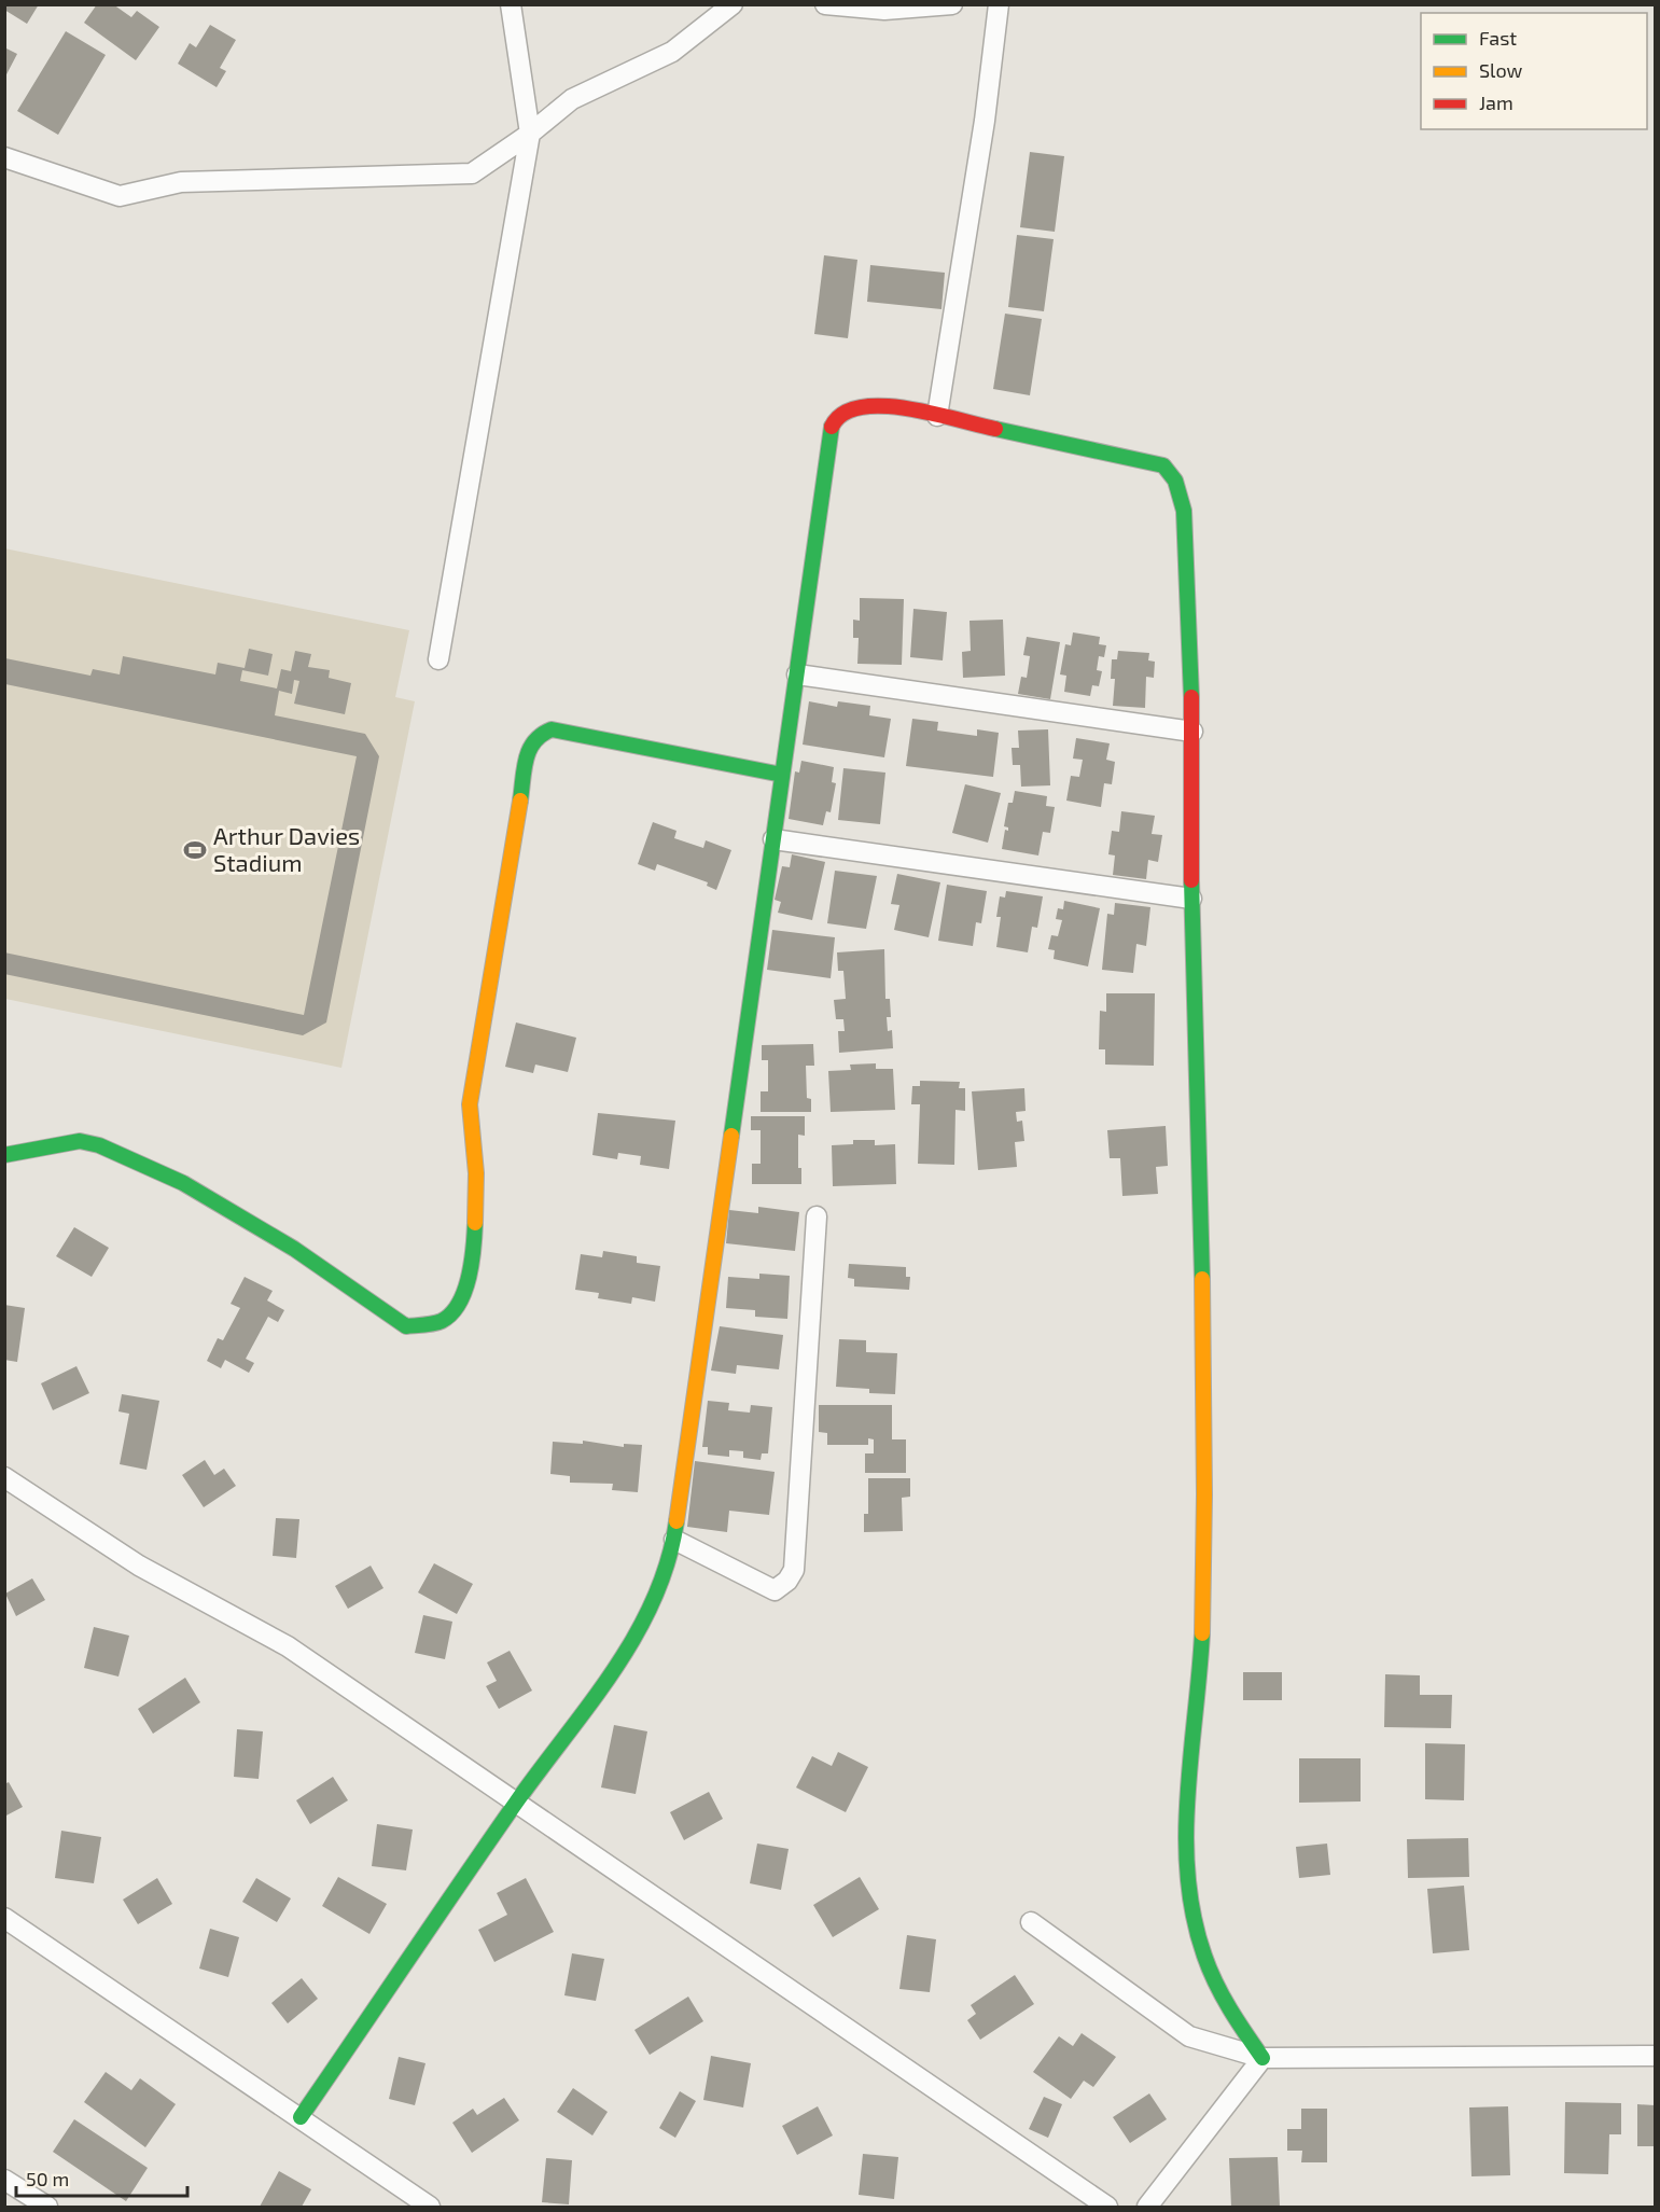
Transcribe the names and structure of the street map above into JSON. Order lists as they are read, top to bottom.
{
  "places": {
    "sports": ["Arthur Davies Stadium"]
  },
  "legend": ["Fast", "Slow", "Jam"],
  "scale_bar": "50 m"
}
